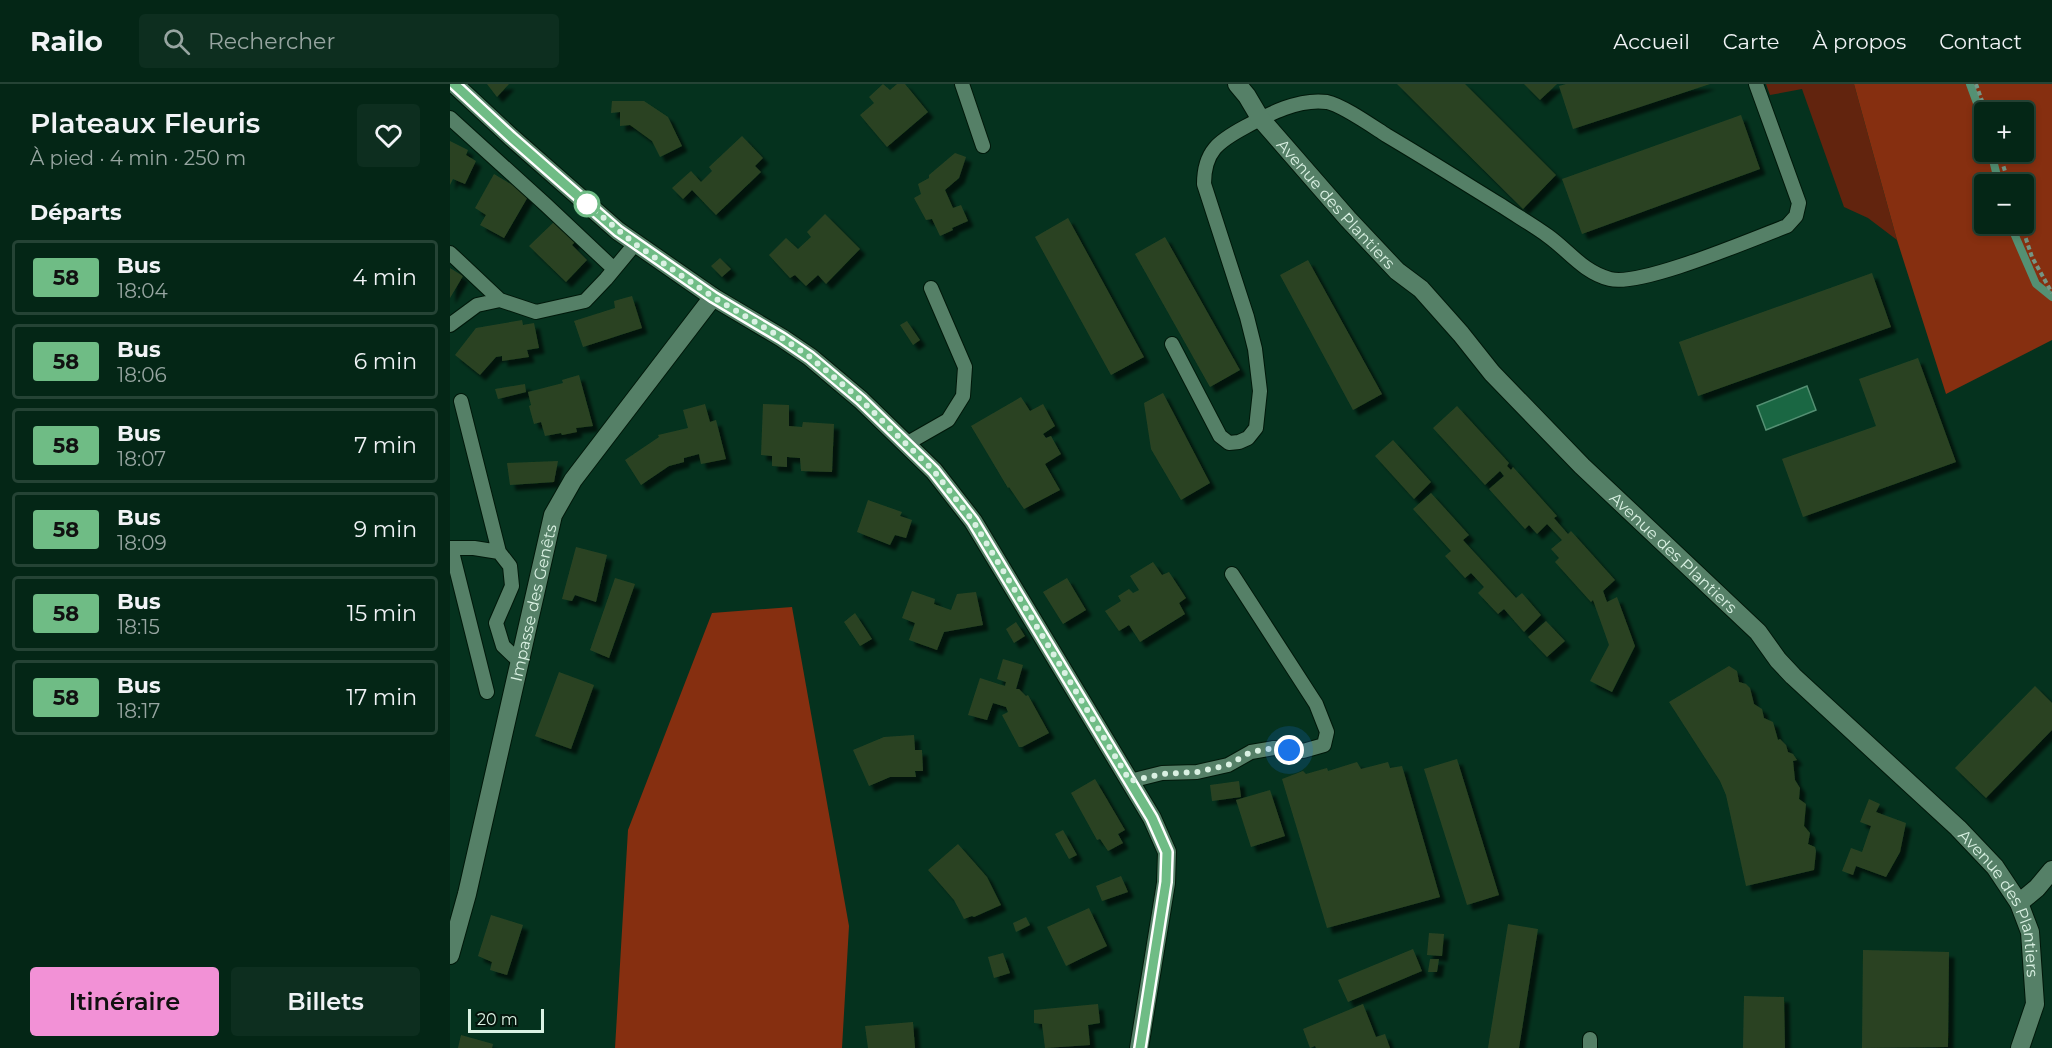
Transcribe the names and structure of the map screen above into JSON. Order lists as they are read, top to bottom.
{
  "streets": {
    "street": ["Avenue des Plantiers", "Impasse des Genêts"]
  },
  "lines": ["bus line 58"],
  "scale_bar": "20 m",
  "page": {
    "header": "Railo",
    "search": "Rechercher",
    "nav": [
      "Accueil",
      "Carte",
      "À propos",
      "Contact"
    ],
    "heading": [
      ["Plateaux Fleuris", "À pied · 4 min · 250 m"],
      "Départs"
    ],
    "map_buttons": ["+", "−"],
    "list": [
      {
        "mark": "58",
        "name": "Bus",
        "note": "18:04",
        "value": "4 min"
      },
      {
        "mark": "58",
        "name": "Bus",
        "note": "18:06",
        "value": "6 min"
      },
      {
        "mark": "58",
        "name": "Bus",
        "note": "18:07",
        "value": "7 min"
      },
      {
        "mark": "58",
        "name": "Bus",
        "note": "18:09",
        "value": "9 min"
      },
      {
        "mark": "58",
        "name": "Bus",
        "note": "18:15",
        "value": "15 min"
      },
      {
        "mark": "58",
        "name": "Bus",
        "note": "18:17",
        "value": "17 min"
      }
    ],
    "buttons": ["Itinéraire", "Billets"],
    "scale": "20 m"
  }
}
